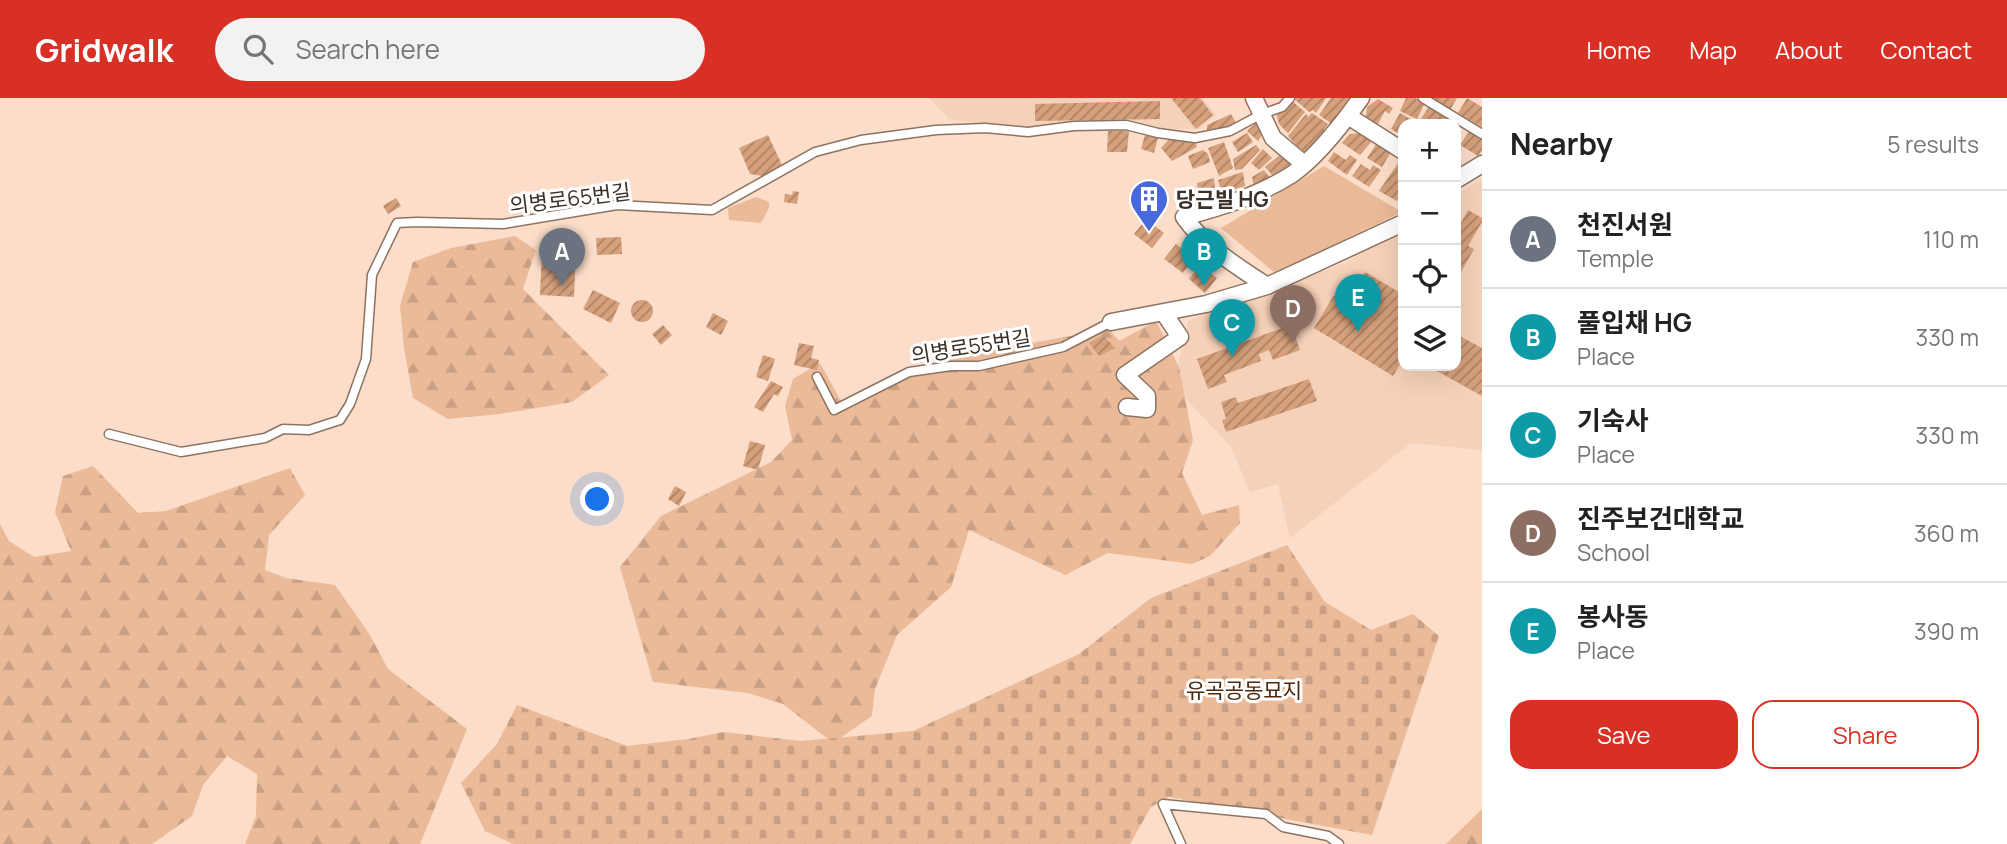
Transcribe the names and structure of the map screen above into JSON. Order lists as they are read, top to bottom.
{
  "streets": {
    "lane": ["의병로65번길", "의병로55번길"]
  },
  "parks": ["유곡공동묘지"],
  "places": {
    "building": ["당근빌 HG"]
  },
  "page": {
    "header": "Gridwalk",
    "search": "Search here",
    "nav": [
      "Home",
      "Map",
      "About",
      "Contact"
    ],
    "heading": ["Nearby", "5 results"],
    "map_buttons": ["+", "−"],
    "list": [
      {
        "mark": "A",
        "name": "천진서원",
        "note": "Temple",
        "value": "110 m"
      },
      {
        "mark": "B",
        "name": "풀입채 HG",
        "note": "Place",
        "value": "330 m"
      },
      {
        "mark": "C",
        "name": "기숙사",
        "note": "Place",
        "value": "330 m"
      },
      {
        "mark": "D",
        "name": "진주보건대학교",
        "note": "School",
        "value": "360 m"
      },
      {
        "mark": "E",
        "name": "봉사동",
        "note": "Place",
        "value": "390 m"
      }
    ],
    "pins": [
      "A",
      "B",
      "E",
      "D",
      "C"
    ],
    "buttons": ["Save", "Share"]
  }
}
